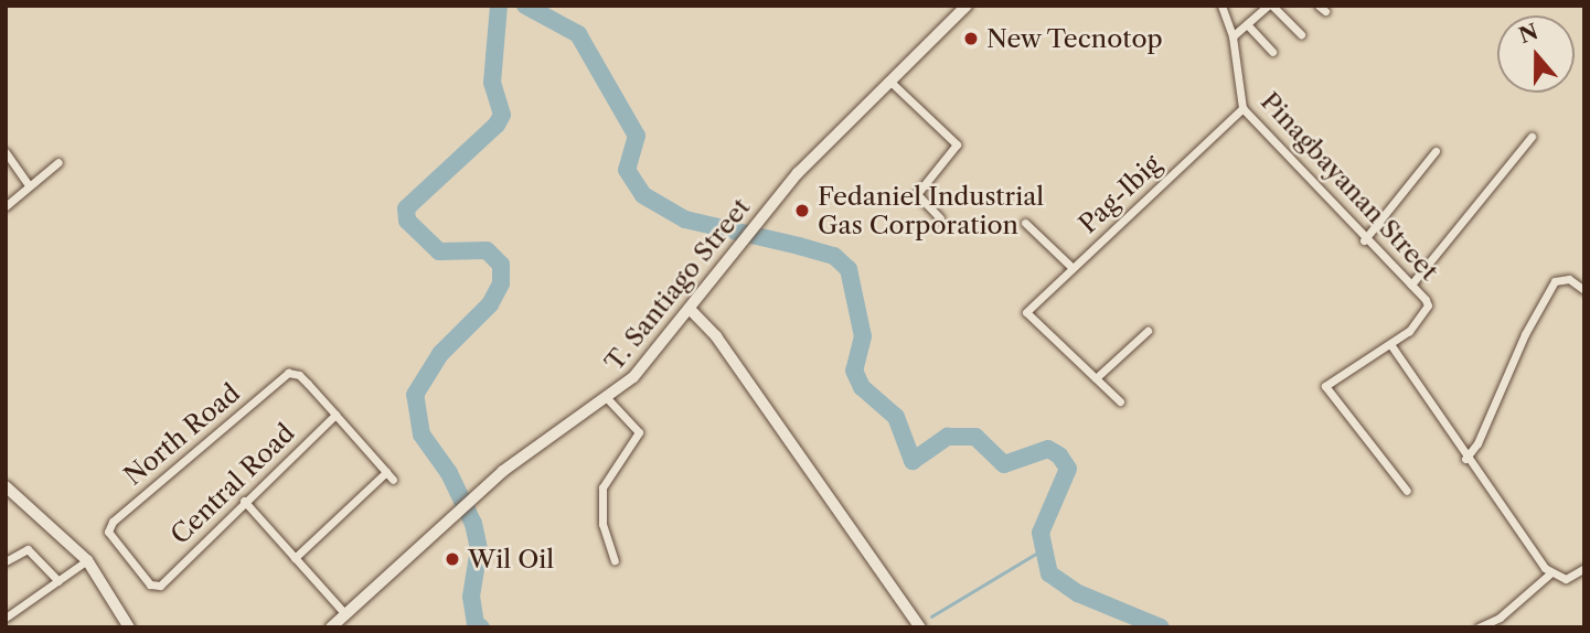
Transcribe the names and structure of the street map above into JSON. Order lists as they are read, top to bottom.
{
  "streets": {
    "main road": ["T. Santiago Street"],
    "street": [
      "Pinagbayanan Street",
      "Pag-Ibig",
      "North Road",
      "Central Road"
    ]
  },
  "crossings": [
    ["Pinagbayanan Street", "Pag-Ibig"],
    ["North Road", "Central Road"]
  ],
  "places": ["New Tecnotop", "Fedaniel Industrial Gas Corporation", "Wil Oil"],
  "north": "top"
}
